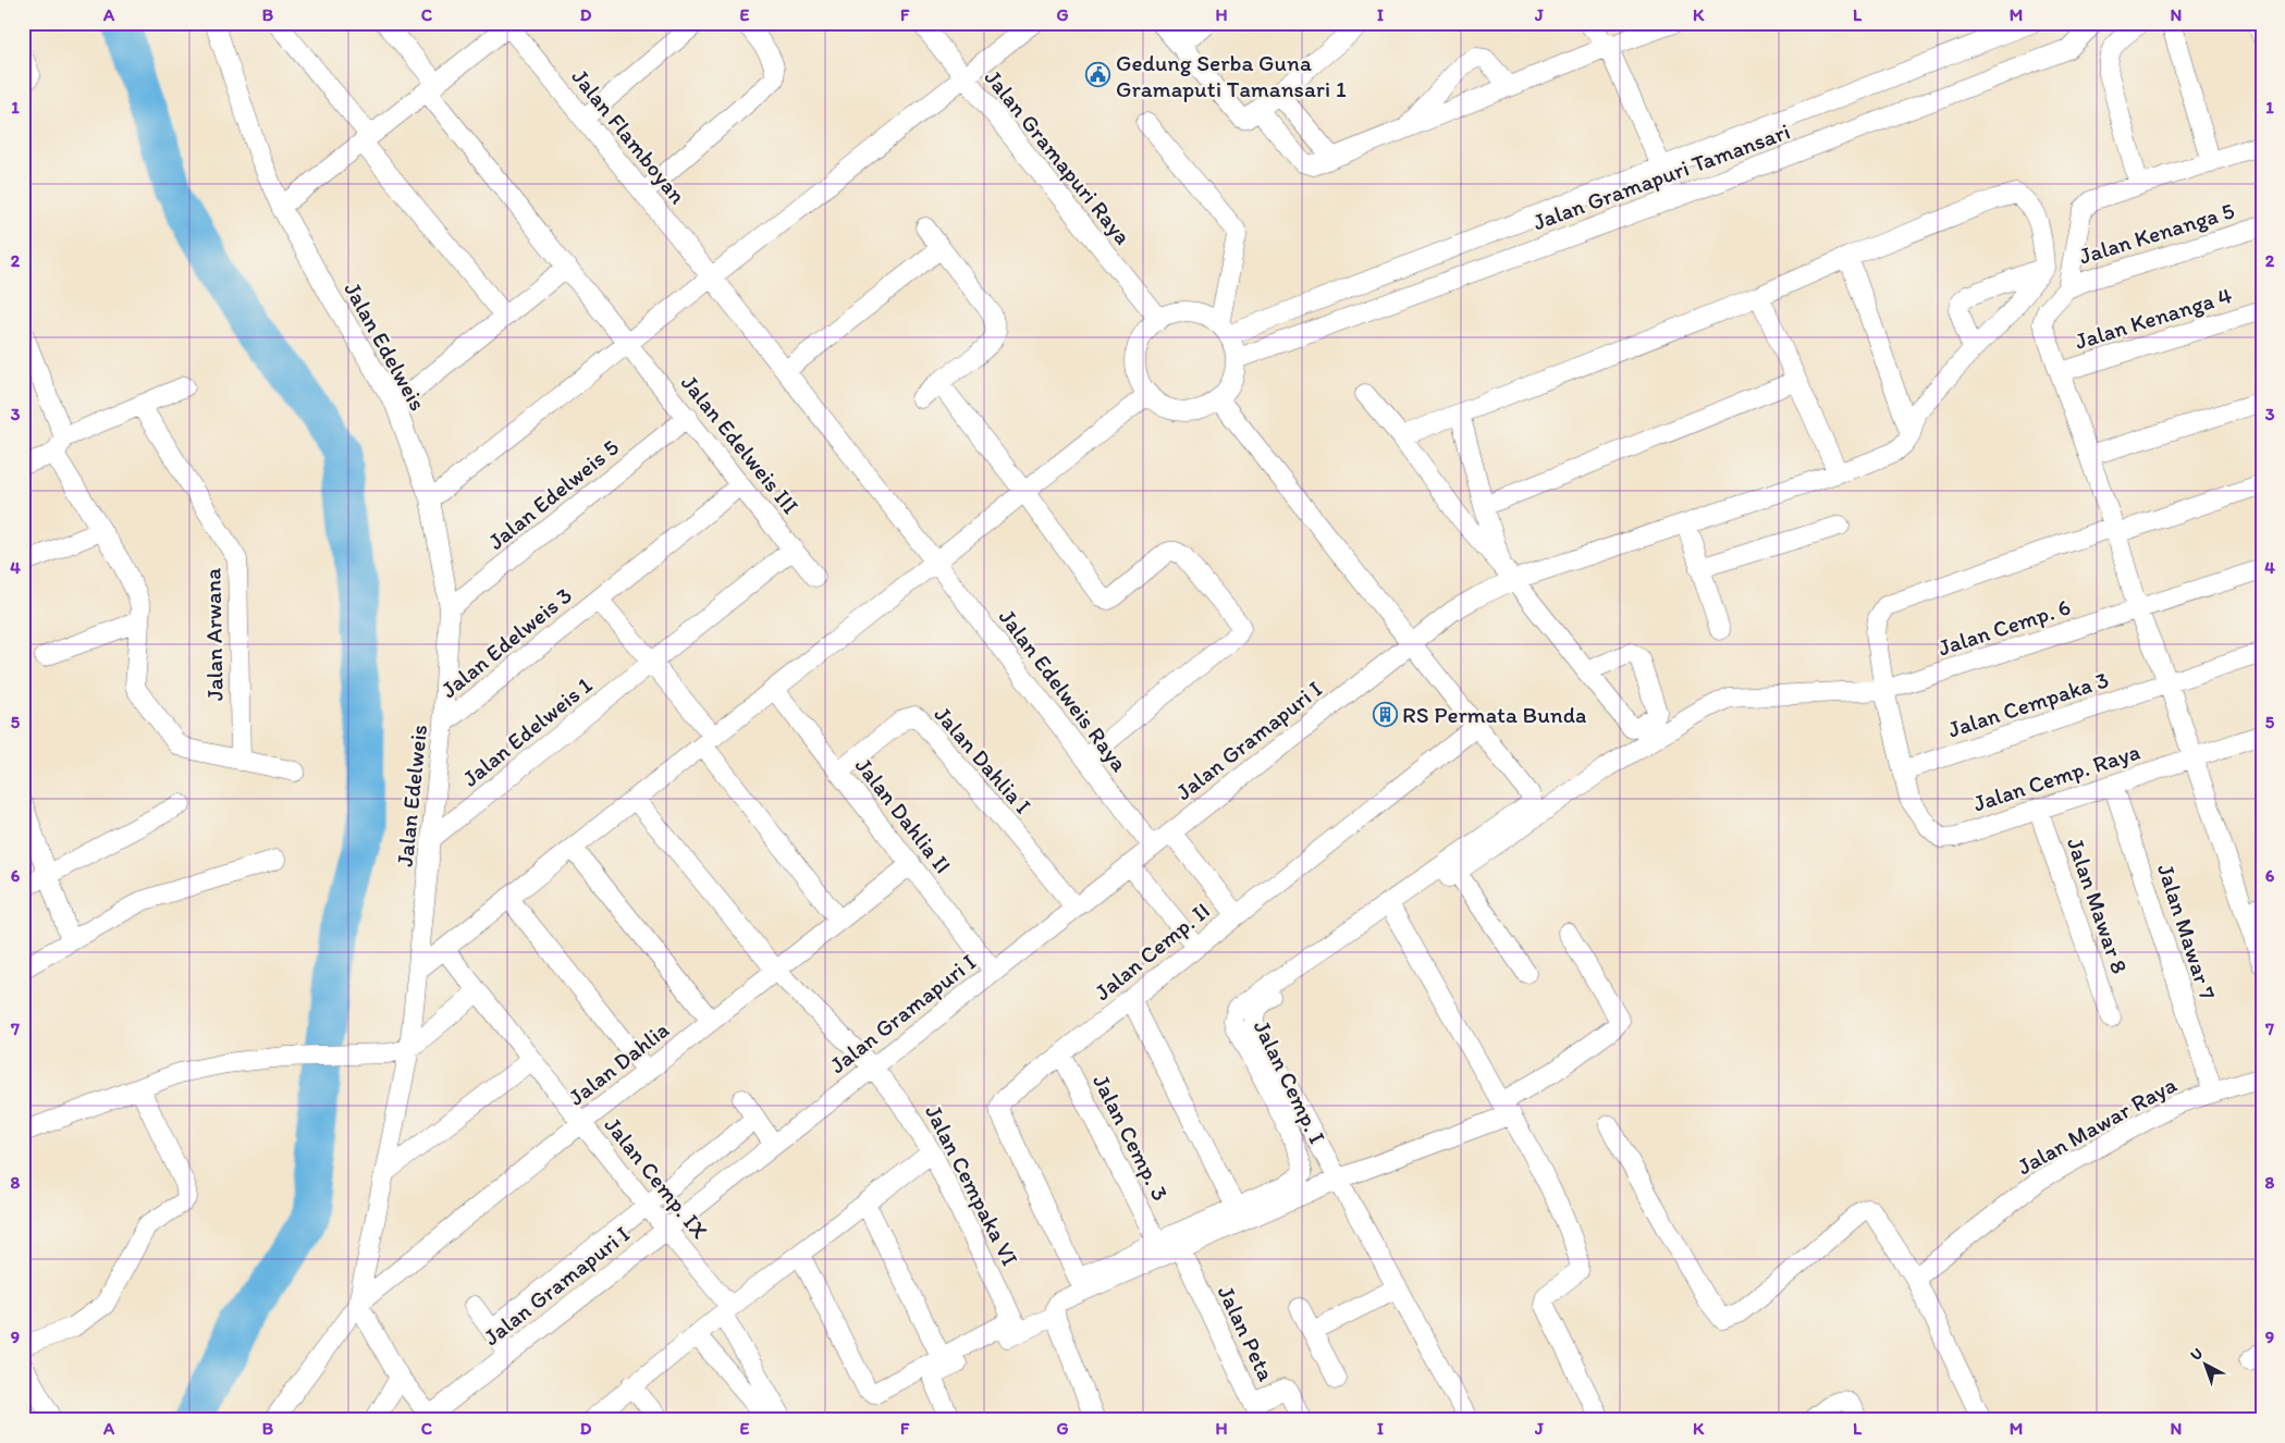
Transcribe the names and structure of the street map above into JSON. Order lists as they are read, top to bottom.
{
  "streets": {
    "street": [
      "Jalan Flamboyan",
      "Jalan Gramapuri Raya",
      "Jalan Gramapuri Tamansari",
      "Jalan Kenanga 5",
      "Jalan Kenanga 4",
      "Jalan Edelweis",
      "Jalan Edelweis III",
      "Jalan Edelweis 5",
      "Jalan Cemp. 6",
      "Jalan Arwana",
      "Jalan Edelweis 3",
      "Jalan Edelweis Raya",
      "Jalan Cempaka 3",
      "Jalan Edelweis 1",
      "Jalan Gramapuri I",
      "Jalan Dahlia I",
      "Jalan Cemp. Raya",
      "Jalan Dahlia II",
      "Jalan Mawar 8",
      "Jalan Mawar 7",
      "Jalan Cemp. II",
      "Jalan Dahlia",
      "Jalan Cemp. I",
      "Jalan Mawar Raya",
      "Jalan Cemp. 3",
      "Jalan Cemp. IX",
      "Jalan Cempaka VI",
      "Jalan Peta"
    ]
  },
  "crossings": [
    ["Jalan Flamboyan", "Jalan Edelweis Raya"],
    ["Jalan Gramapuri Raya", "Jalan Gramapuri Tamansari"],
    ["Jalan Edelweis", "Jalan Edelweis 5"],
    ["Jalan Edelweis", "Jalan Edelweis 3"],
    ["Jalan Edelweis", "Jalan Edelweis 1"],
    ["Jalan Edelweis", "Jalan Dahlia"],
    ["Jalan Edelweis III", "Jalan Edelweis 5"],
    ["Jalan Edelweis III", "Jalan Edelweis 3"],
    ["Jalan Edelweis III", "Jalan Edelweis 1"],
    ["Jalan Edelweis Raya", "Jalan Gramapuri I"],
    ["Jalan Cempaka 3", "Jalan Cemp. Raya"],
    ["Jalan Gramapuri I", "Jalan Dahlia I"],
    ["Jalan Gramapuri I", "Jalan Dahlia II"],
    ["Jalan Gramapuri I", "Jalan Cemp. IX"],
    ["Jalan Gramapuri I", "Jalan Cempaka VI"],
    ["Jalan Dahlia I", "Jalan Dahlia II"],
    ["Jalan Cemp. Raya", "Jalan Mawar 8"],
    ["Jalan Cemp. Raya", "Jalan Mawar 7"],
    ["Jalan Dahlia II", "Jalan Dahlia"],
    ["Jalan Mawar 7", "Jalan Mawar Raya"],
    ["Jalan Cemp. II", "Jalan Cemp. I"],
    ["Jalan Cemp. II", "Jalan Cemp. 3"],
    ["Jalan Dahlia", "Jalan Cemp. IX"],
    ["Jalan Dahlia", "Jalan Cempaka VI"],
    ["Jalan Cemp. I", "Jalan Cemp. 3"]
  ],
  "places": {
    "public building": ["Gedung Serba Guna Gramaputi Tamansari 1"],
    "building": ["RS Permata Bunda"]
  },
  "north": "top left",
  "grid": {
    "columns": [
      "A",
      "B",
      "C",
      "D",
      "E",
      "F",
      "G",
      "H",
      "I",
      "J",
      "K",
      "L",
      "M",
      "N"
    ],
    "rows": [
      "1",
      "2",
      "3",
      "4",
      "5",
      "6",
      "7",
      "8",
      "9"
    ]
  }
}
